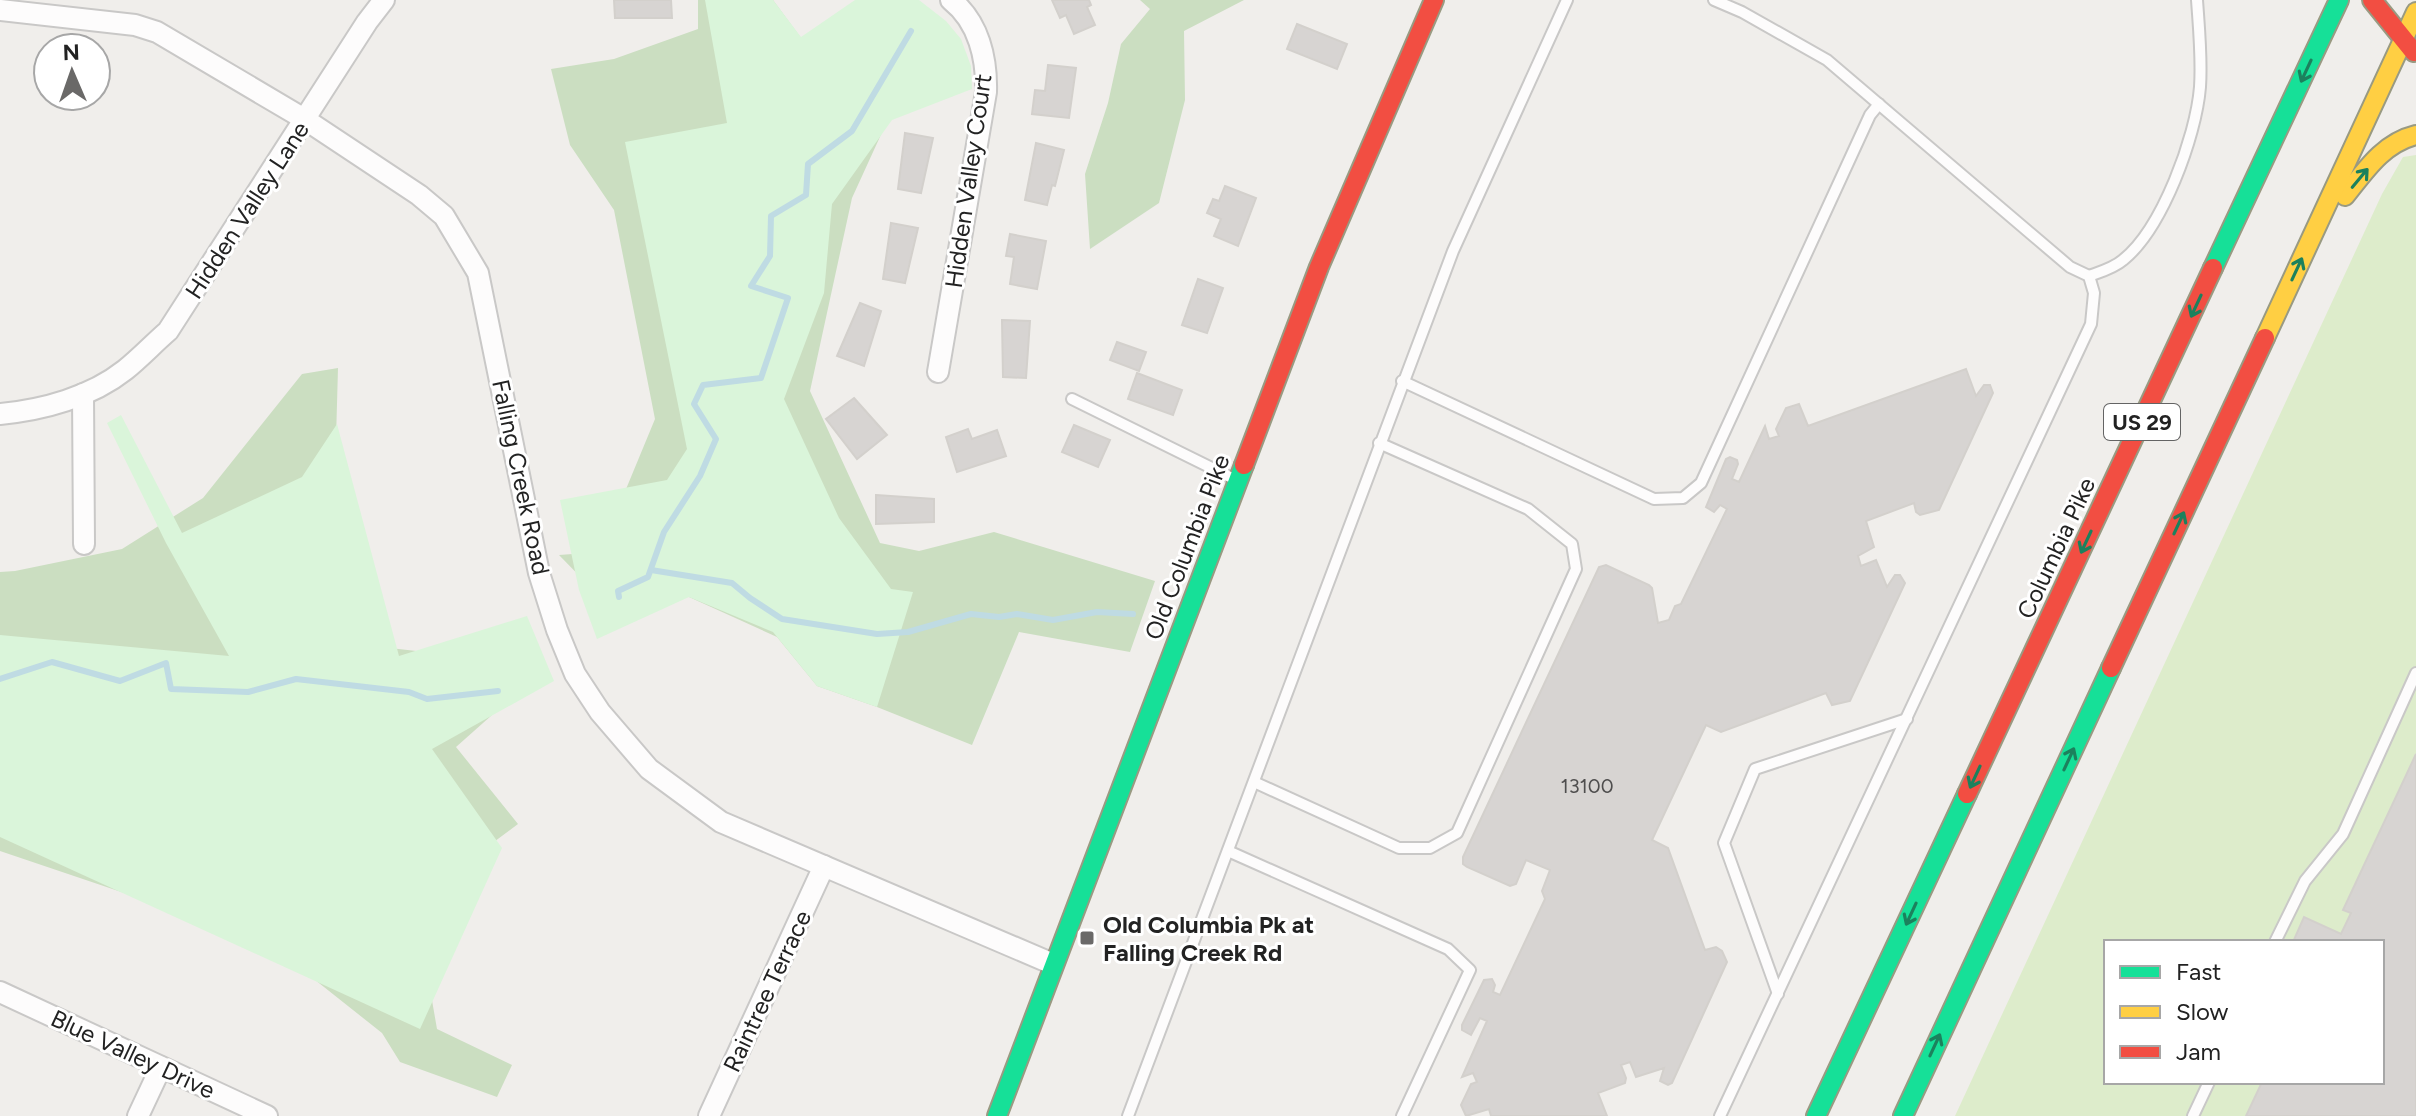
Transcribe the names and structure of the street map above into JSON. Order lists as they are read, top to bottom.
{
  "streets": {
    "main road": ["US 29", "Old Columbia Pike", "Columbia Pike"],
    "street": [
      "Hidden Valley Court",
      "Hidden Valley Lane",
      "Falling Creek Road",
      "Raintree Terrace",
      "Blue Valley Drive"
    ]
  },
  "crossings": [
    ["Hidden Valley Lane", "Falling Creek Road"],
    ["Falling Creek Road", "Old Columbia Pike"],
    ["Falling Creek Road", "Raintree Terrace"]
  ],
  "places": {
    "transit": ["Old Columbia Pk at Falling Creek Rd"]
  },
  "house_numbers": ["13100"],
  "legend": ["Fast", "Slow", "Jam"],
  "north": "top"
}
